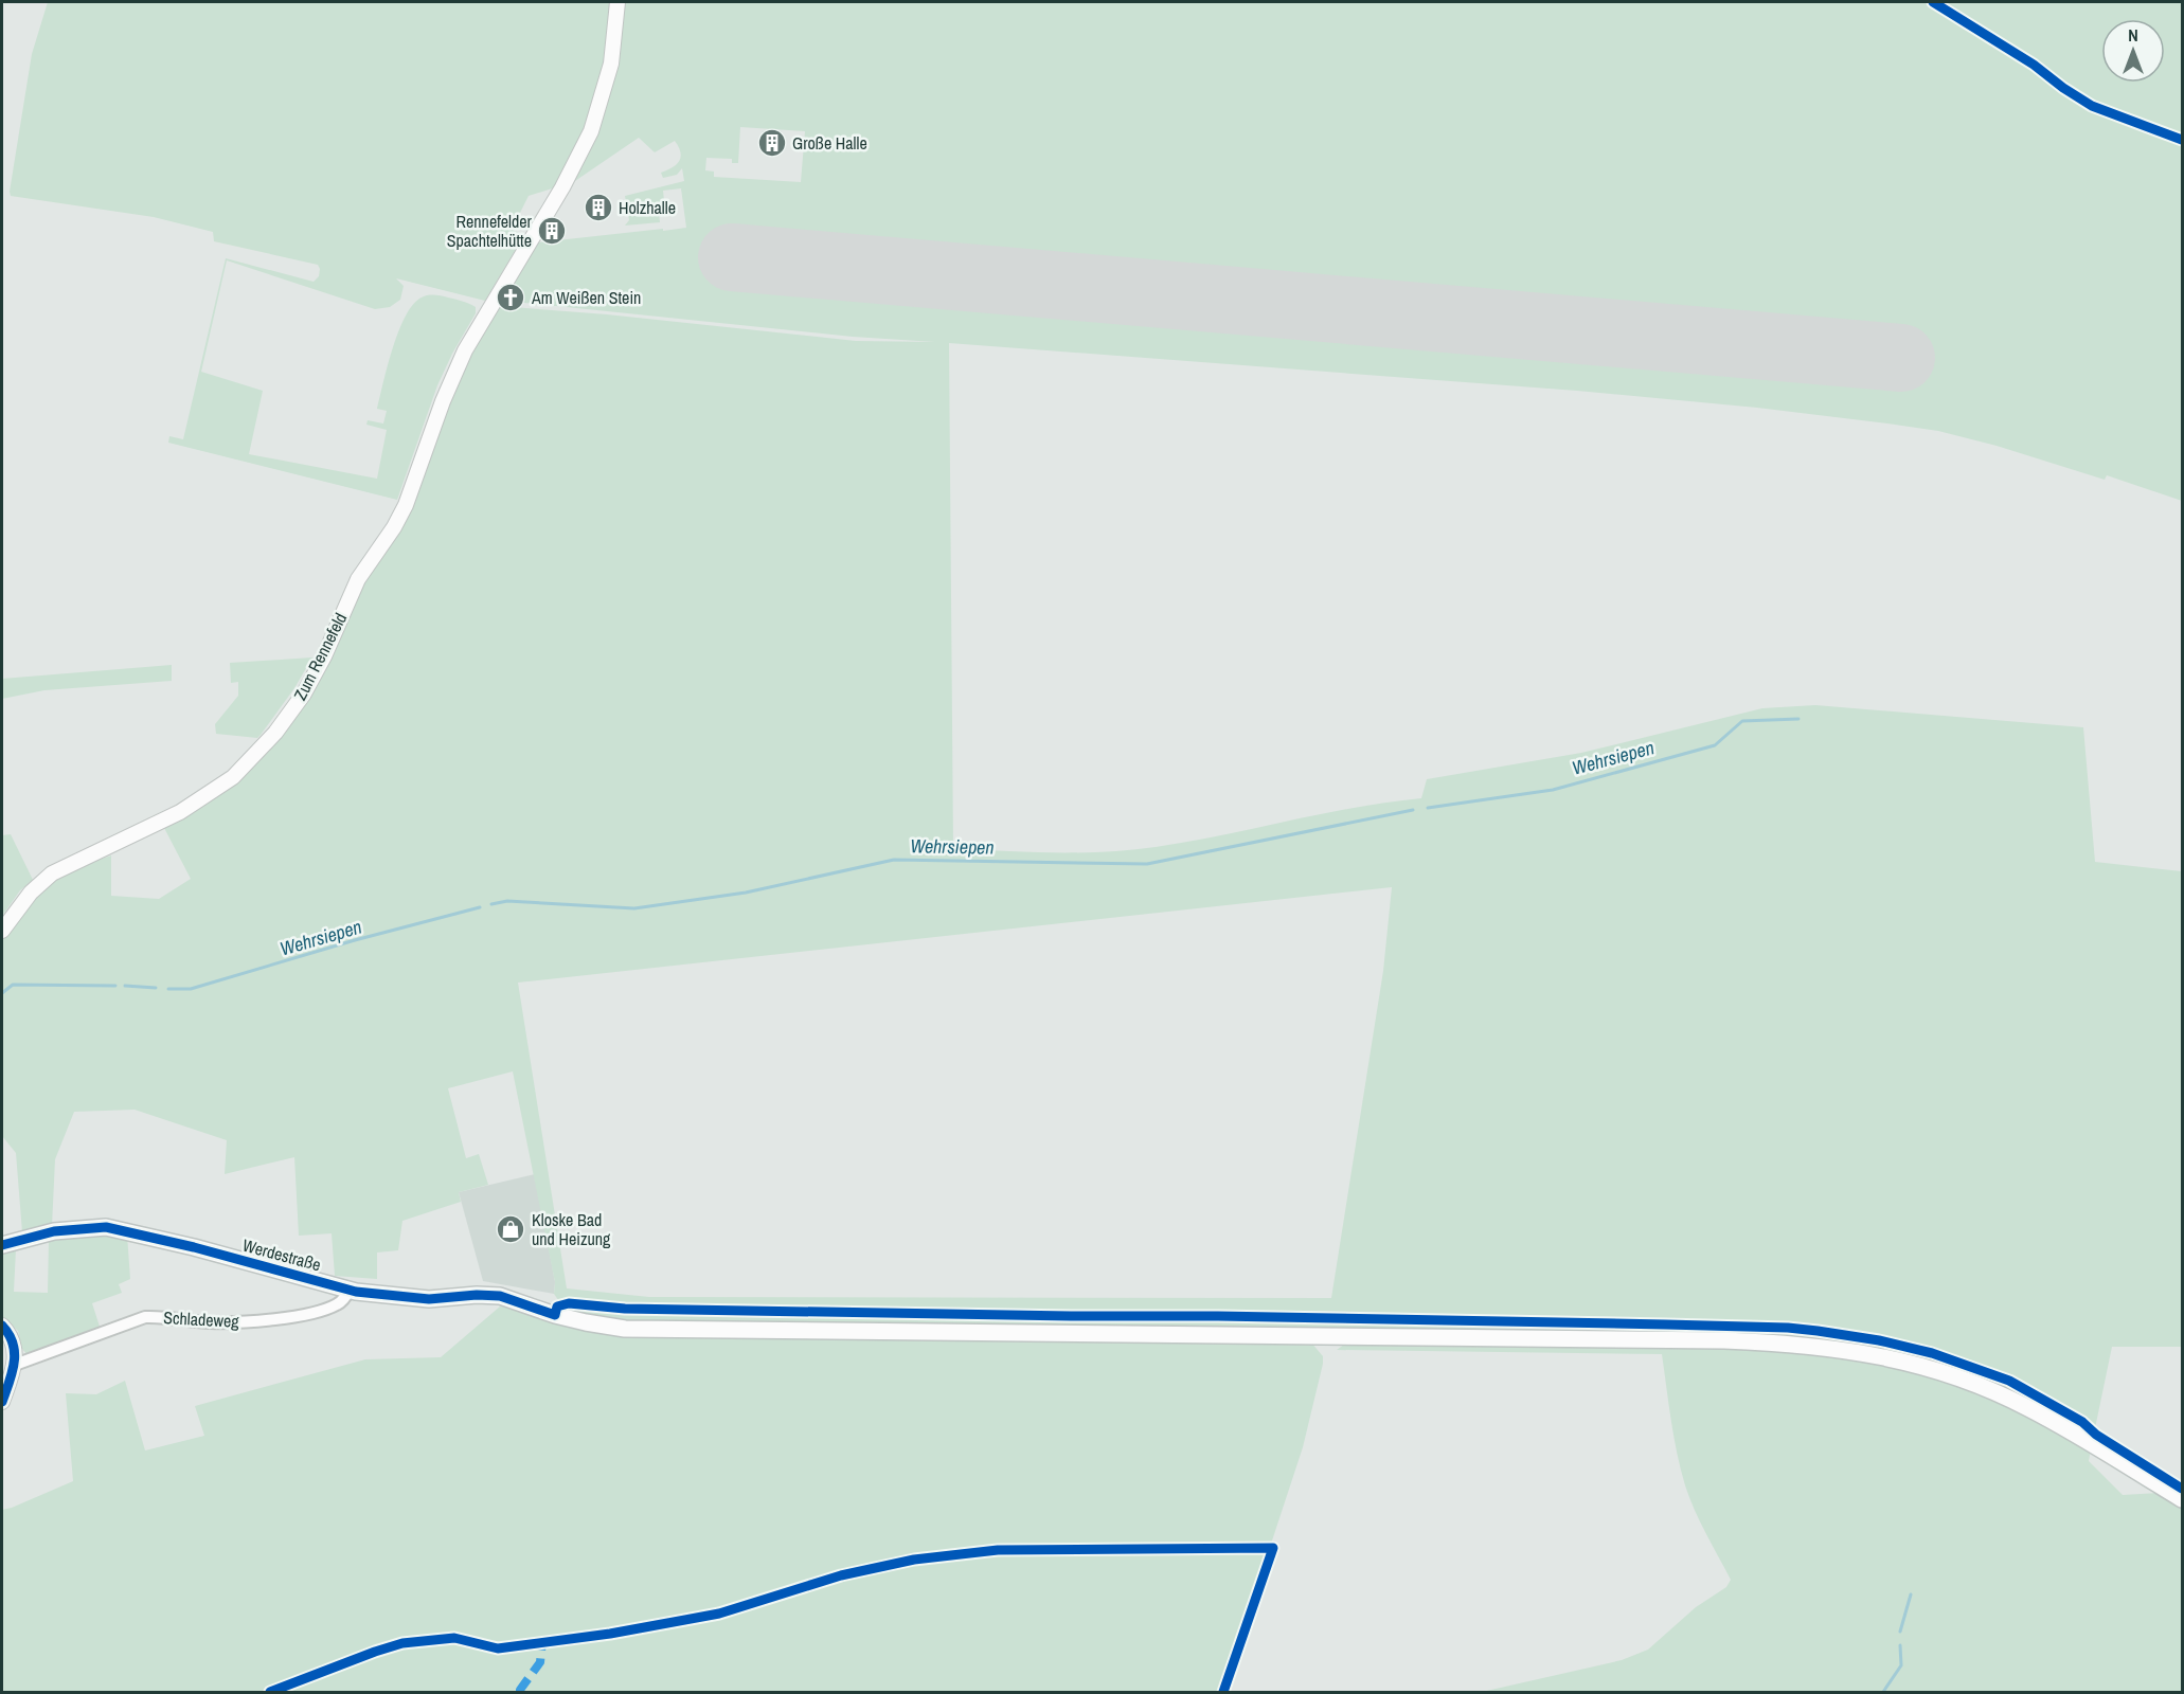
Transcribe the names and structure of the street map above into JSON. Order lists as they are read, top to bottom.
{
  "streets": {
    "main road": ["Werdestraße"],
    "street": ["Zum Rennefeld", "Schladeweg"]
  },
  "crossings": [
    ["Werdestraße", "Schladeweg"]
  ],
  "water": ["Wehrsiepen"],
  "places": {
    "building": ["Große Halle", "Holzhalle", "Rennefelder Spachtelhütte"],
    "church": ["Am Weißen Stein"],
    "shop": ["Kloske Bad und Heizung"]
  },
  "north": "top"
}
